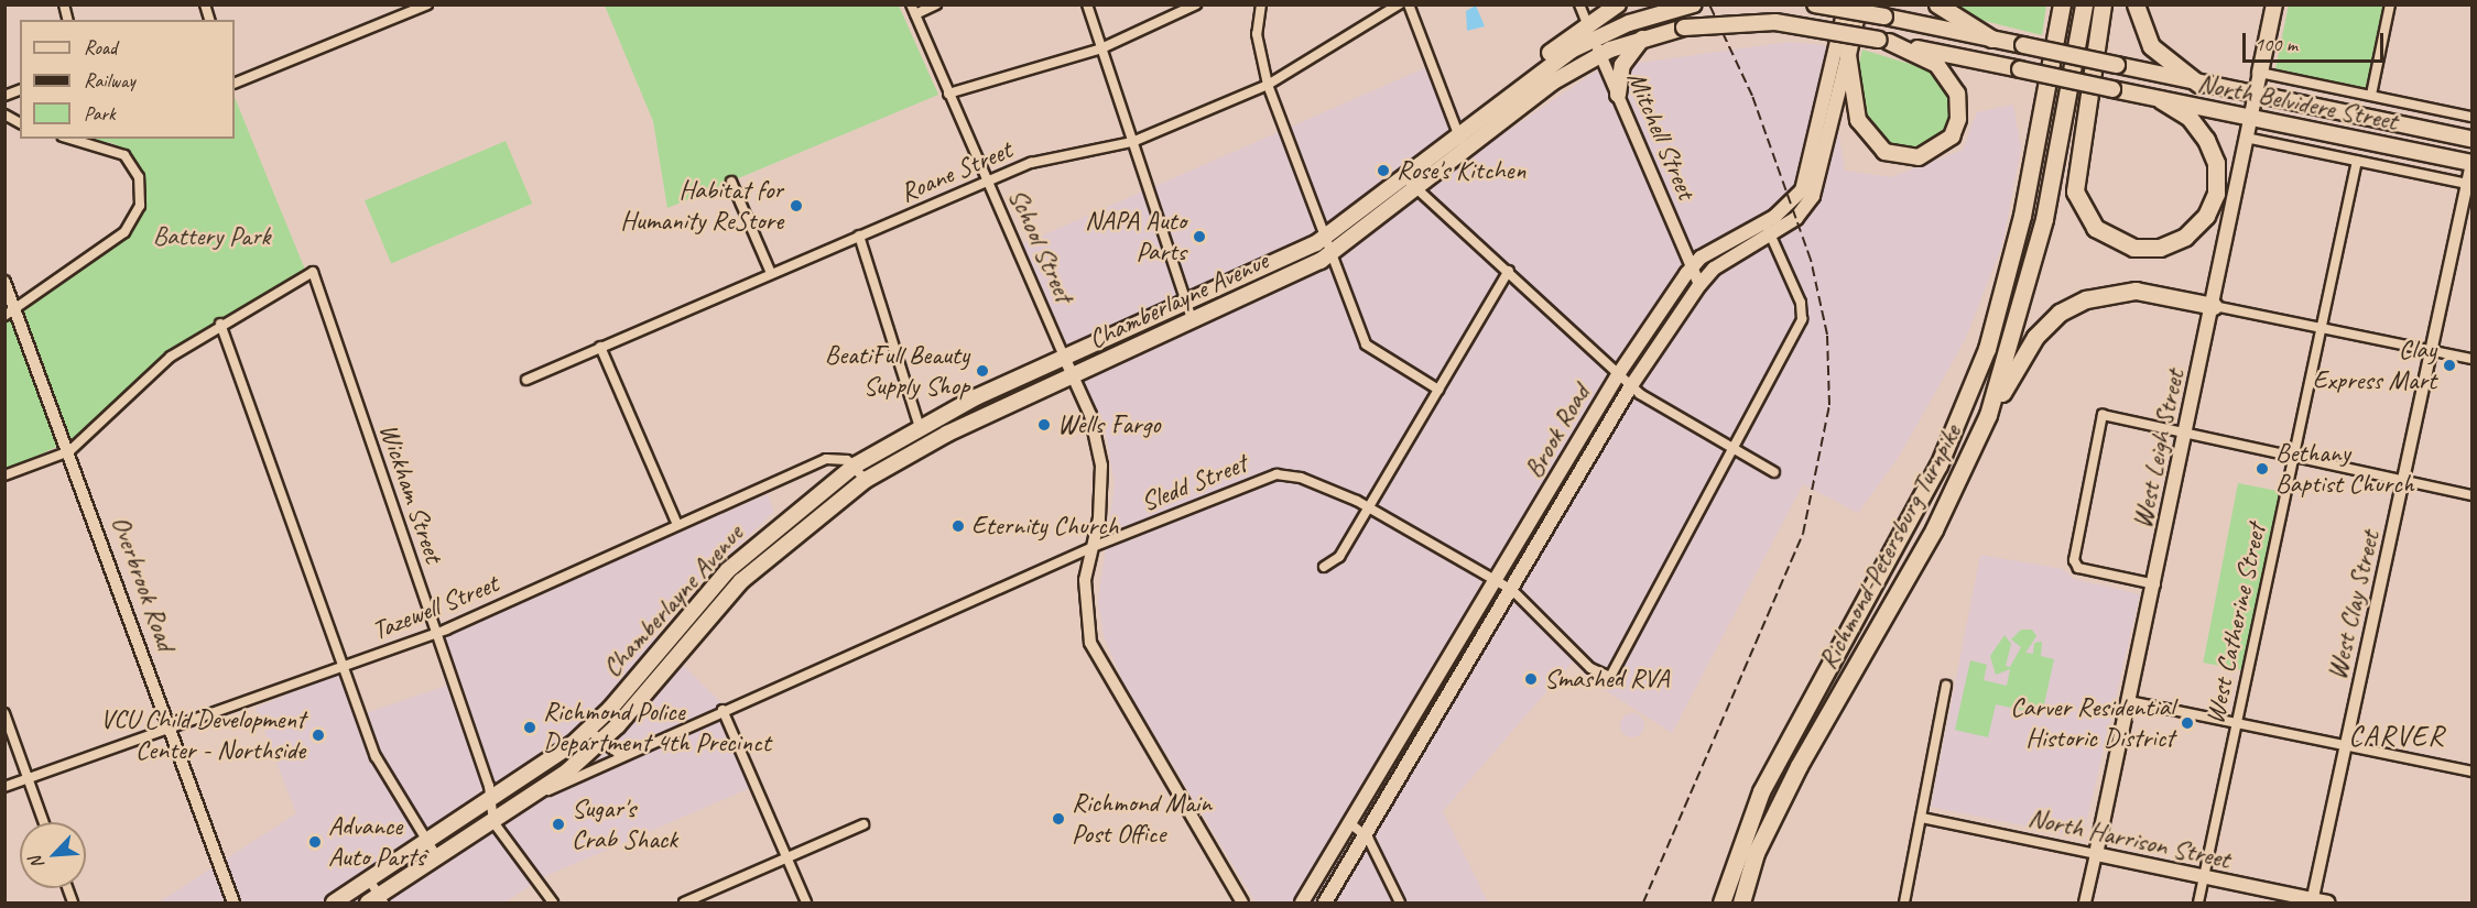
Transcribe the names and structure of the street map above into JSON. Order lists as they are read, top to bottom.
{
  "streets": {
    "highway": ["Richmond-Petersburg Turnpike"],
    "main road": [
      "North Belvidere Street",
      "Chamberlayne Avenue",
      "Brook Road",
      "West Leigh Street",
      "North Harrison Street"
    ],
    "street": [
      "Mitchell Street",
      "Roane Street",
      "School Street",
      "Sledd Street",
      "Wickham Street",
      "Overbrook Road",
      "West Clay Street",
      "Tazewell Street",
      "West Catherine Street"
    ]
  },
  "crossings": [
    ["North Belvidere Street", "Chamberlayne Avenue"],
    ["North Belvidere Street", "West Leigh Street"],
    ["North Belvidere Street", "West Clay Street"],
    ["Mitchell Street", "Chamberlayne Avenue"],
    ["Mitchell Street", "Brook Road"],
    ["Roane Street", "School Street"],
    ["School Street", "Chamberlayne Avenue"],
    ["School Street", "Sledd Street"],
    ["Chamberlayne Avenue", "Sledd Street"],
    ["Chamberlayne Avenue", "Wickham Street"],
    ["Chamberlayne Avenue", "Tazewell Street"],
    ["Brook Road", "Sledd Street"],
    ["West Leigh Street", "North Harrison Street"],
    ["Wickham Street", "Tazewell Street"],
    ["Overbrook Road", "Tazewell Street"],
    ["West Clay Street", "North Harrison Street"],
    ["West Catherine Street", "North Harrison Street"]
  ],
  "districts": ["CARVER"],
  "parks": ["Battery Park"],
  "places": [
    "Rose's Kitchen",
    "Habitat for Humanity ReStore",
    "NAPA Auto Parts",
    "Clay Express Mart",
    "BeatiFull Beauty Supply Shop",
    "Wells Fargo",
    "Bethany Baptist Church",
    "Eternity Church",
    "Smashed RVA",
    "Carver Residential Historic District",
    "Richmond Police Department 4th Precinct",
    "VCU Child Development Center - Northside",
    "Richmond Main Post Office",
    "Sugar's Crab Shack",
    "Advance Auto Parts"
  ],
  "legend": ["Road", "Railway", "Park"],
  "scale_bar": "100 m",
  "north": "bottom left"
}
